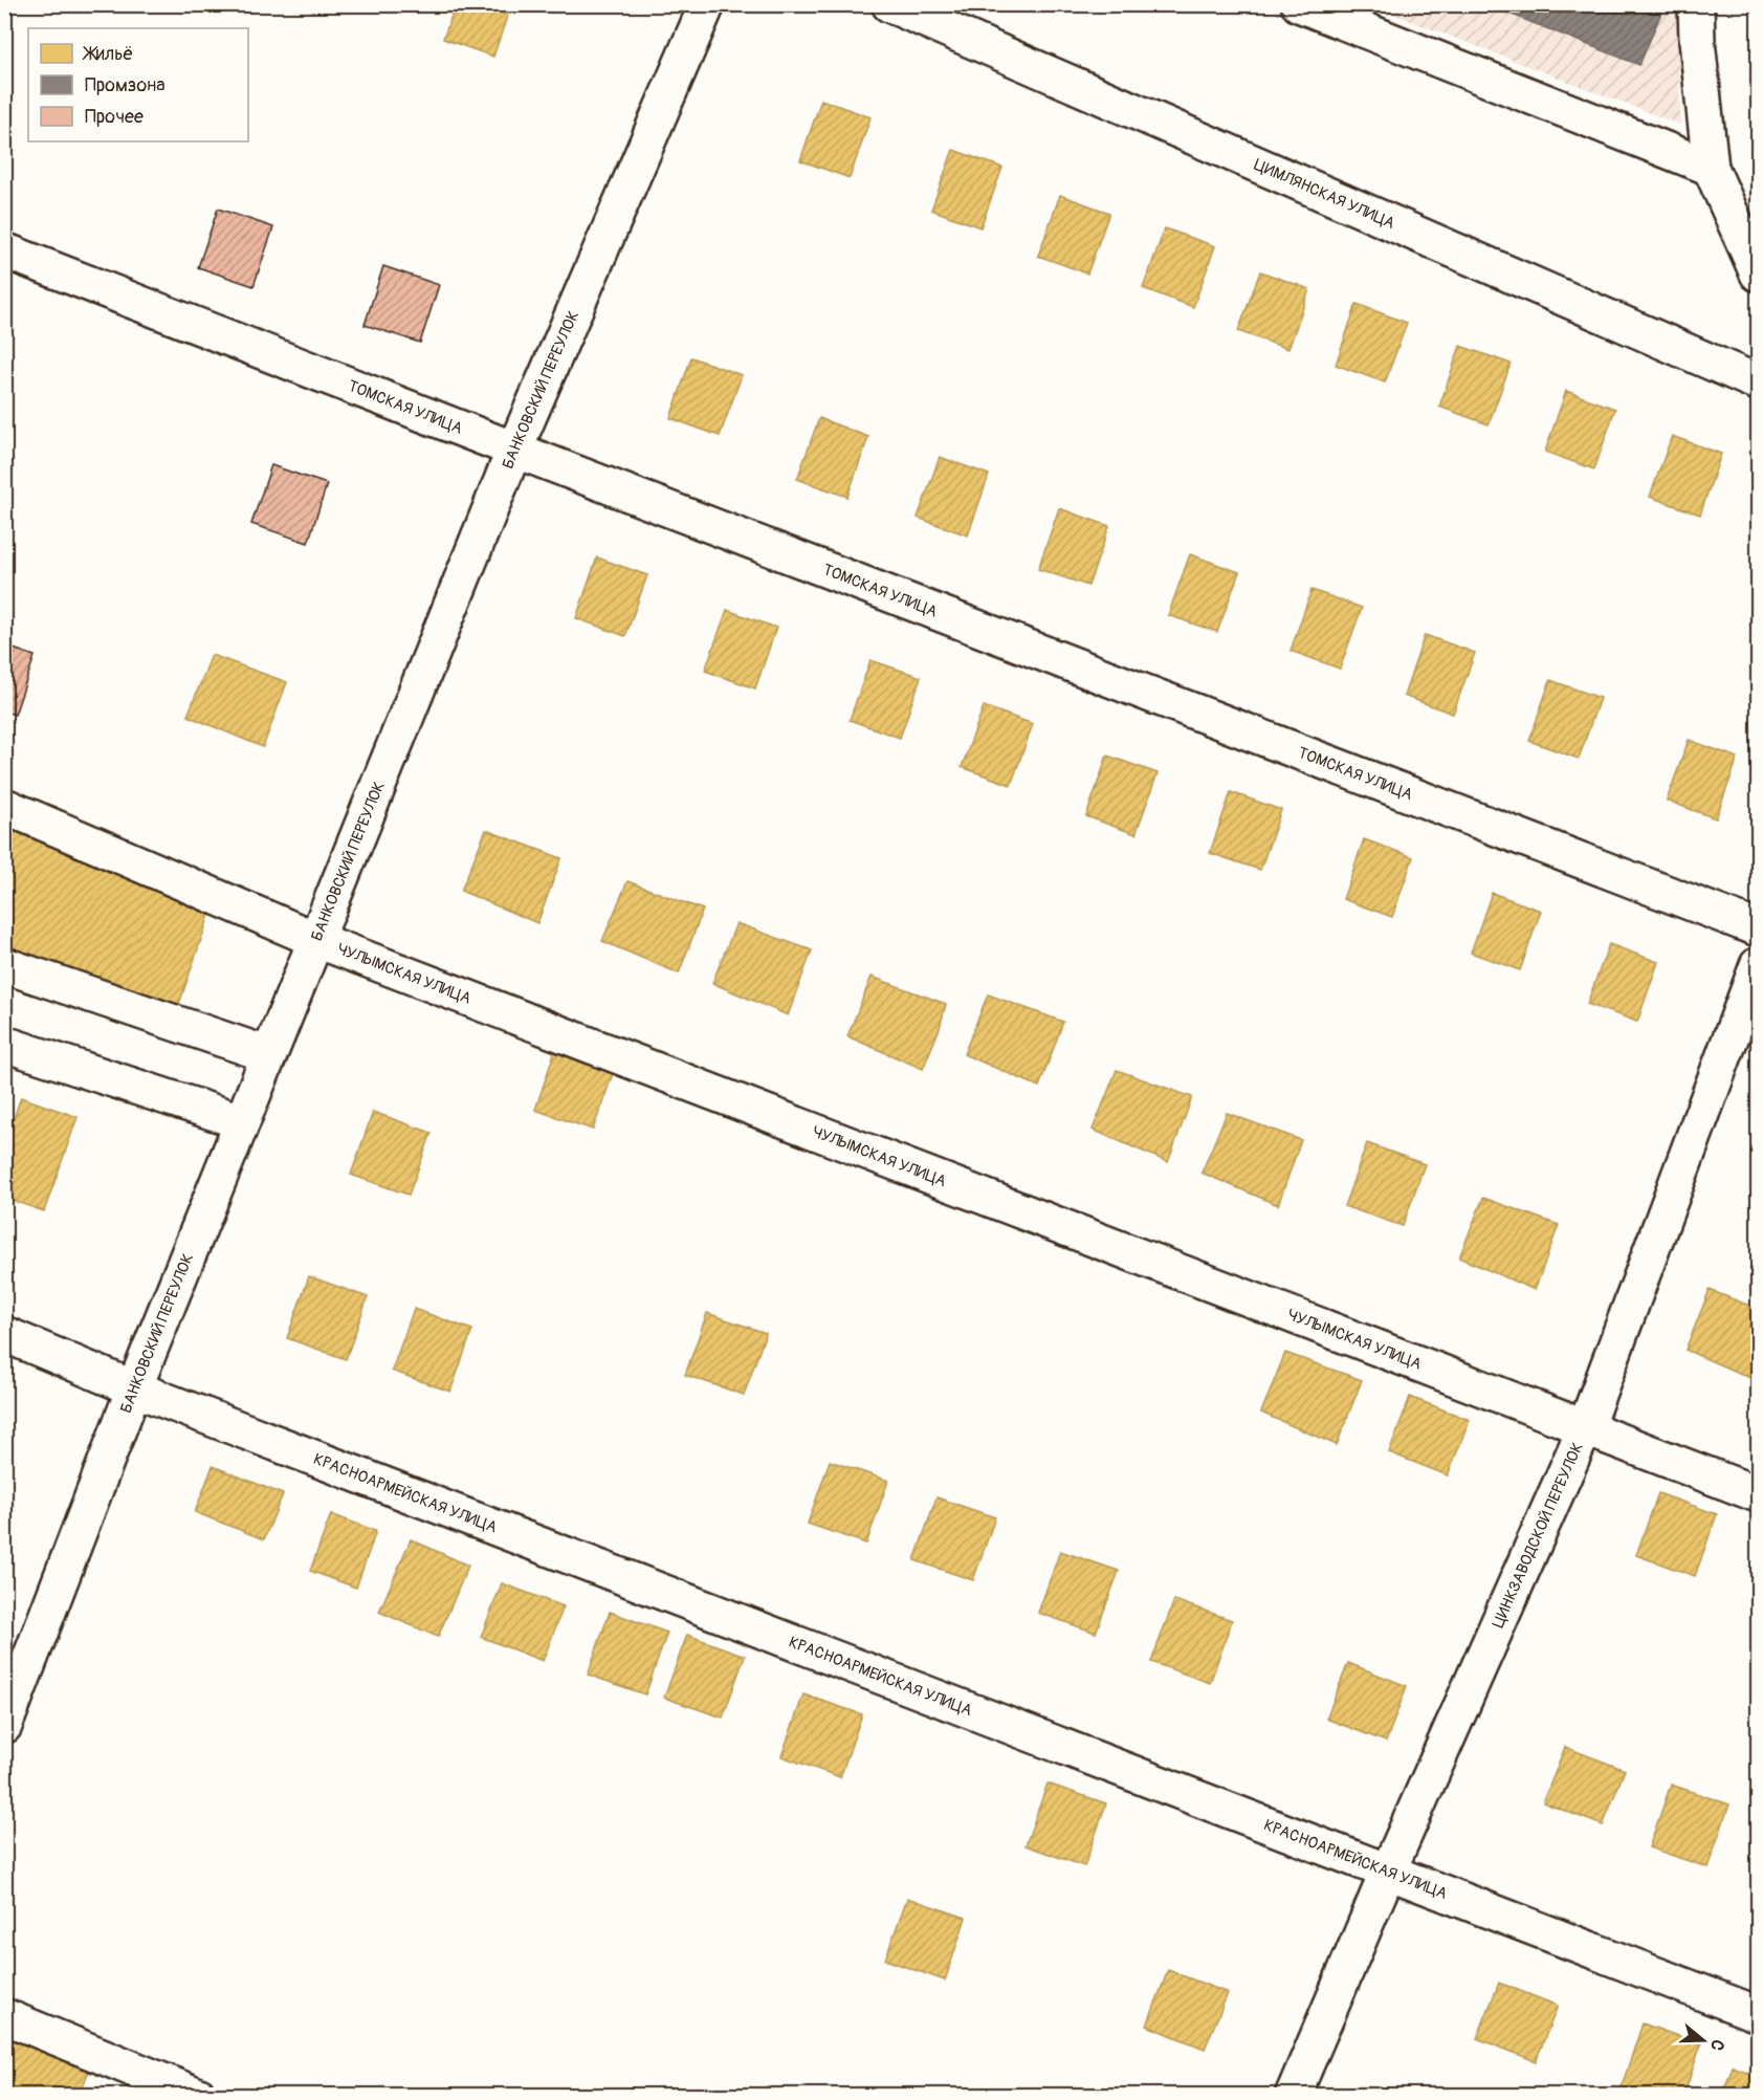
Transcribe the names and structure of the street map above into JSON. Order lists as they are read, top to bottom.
{
  "streets": {
    "street": [
      "ЦИМЛЯНСКАЯ УЛИЦА",
      "БАНКОВСКИЙ ПЕРЕУЛОК",
      "ТОМСКАЯ УЛИЦА",
      "ЧУЛЫМСКАЯ УЛИЦА",
      "КРАСНОАРМЕЙСКАЯ УЛИЦА",
      "ЦИНКЗАВОДСКОЙ ПЕРЕУЛОК"
    ]
  },
  "crossings": [
    ["БАНКОВСКИЙ ПЕРЕУЛОК", "ТОМСКАЯ УЛИЦА"],
    ["БАНКОВСКИЙ ПЕРЕУЛОК", "ЧУЛЫМСКАЯ УЛИЦА"],
    ["БАНКОВСКИЙ ПЕРЕУЛОК", "КРАСНОАРМЕЙСКАЯ УЛИЦА"],
    ["ЧУЛЫМСКАЯ УЛИЦА", "ЦИНКЗАВОДСКОЙ ПЕРЕУЛОК"],
    ["КРАСНОАРМЕЙСКАЯ УЛИЦА", "ЦИНКЗАВОДСКОЙ ПЕРЕУЛОК"]
  ],
  "legend": ["Жильё", "Промзона", "Прочее"],
  "north": "right"
}
